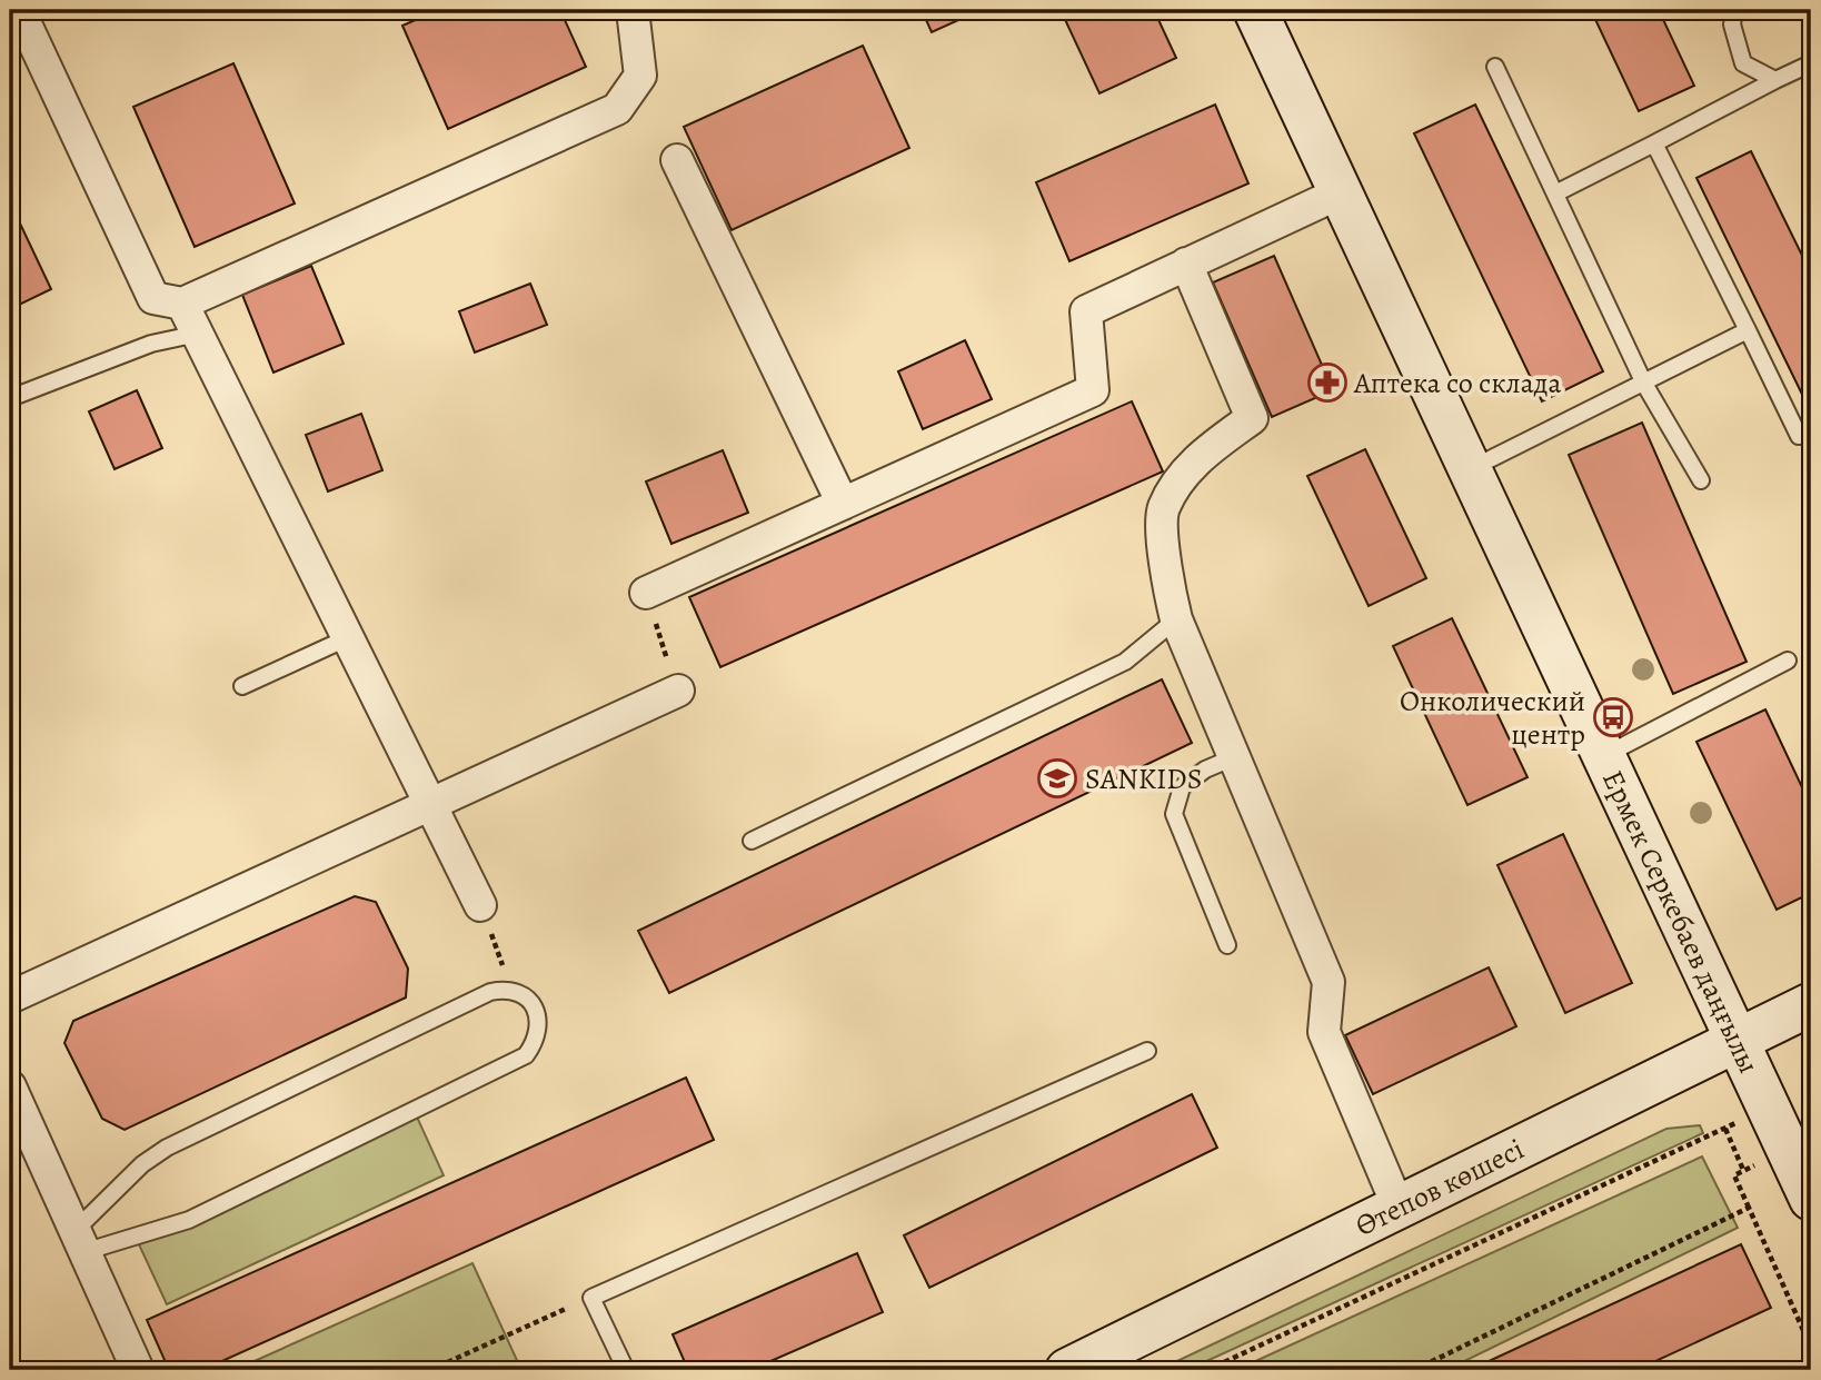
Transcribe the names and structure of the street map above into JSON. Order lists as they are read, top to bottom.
{
  "streets": {
    "street": ["Ермек Серкебаев даңғылы", "Өтепов көшесі"]
  },
  "crossings": [
    ["Ермек Серкебаев даңғылы", "Өтепов көшесі"]
  ],
  "places": {
    "pharmacy": ["Аптека со склада"],
    "bus stop": ["Онколический центр"],
    "school or university": ["SANKIDS"]
  }
}
